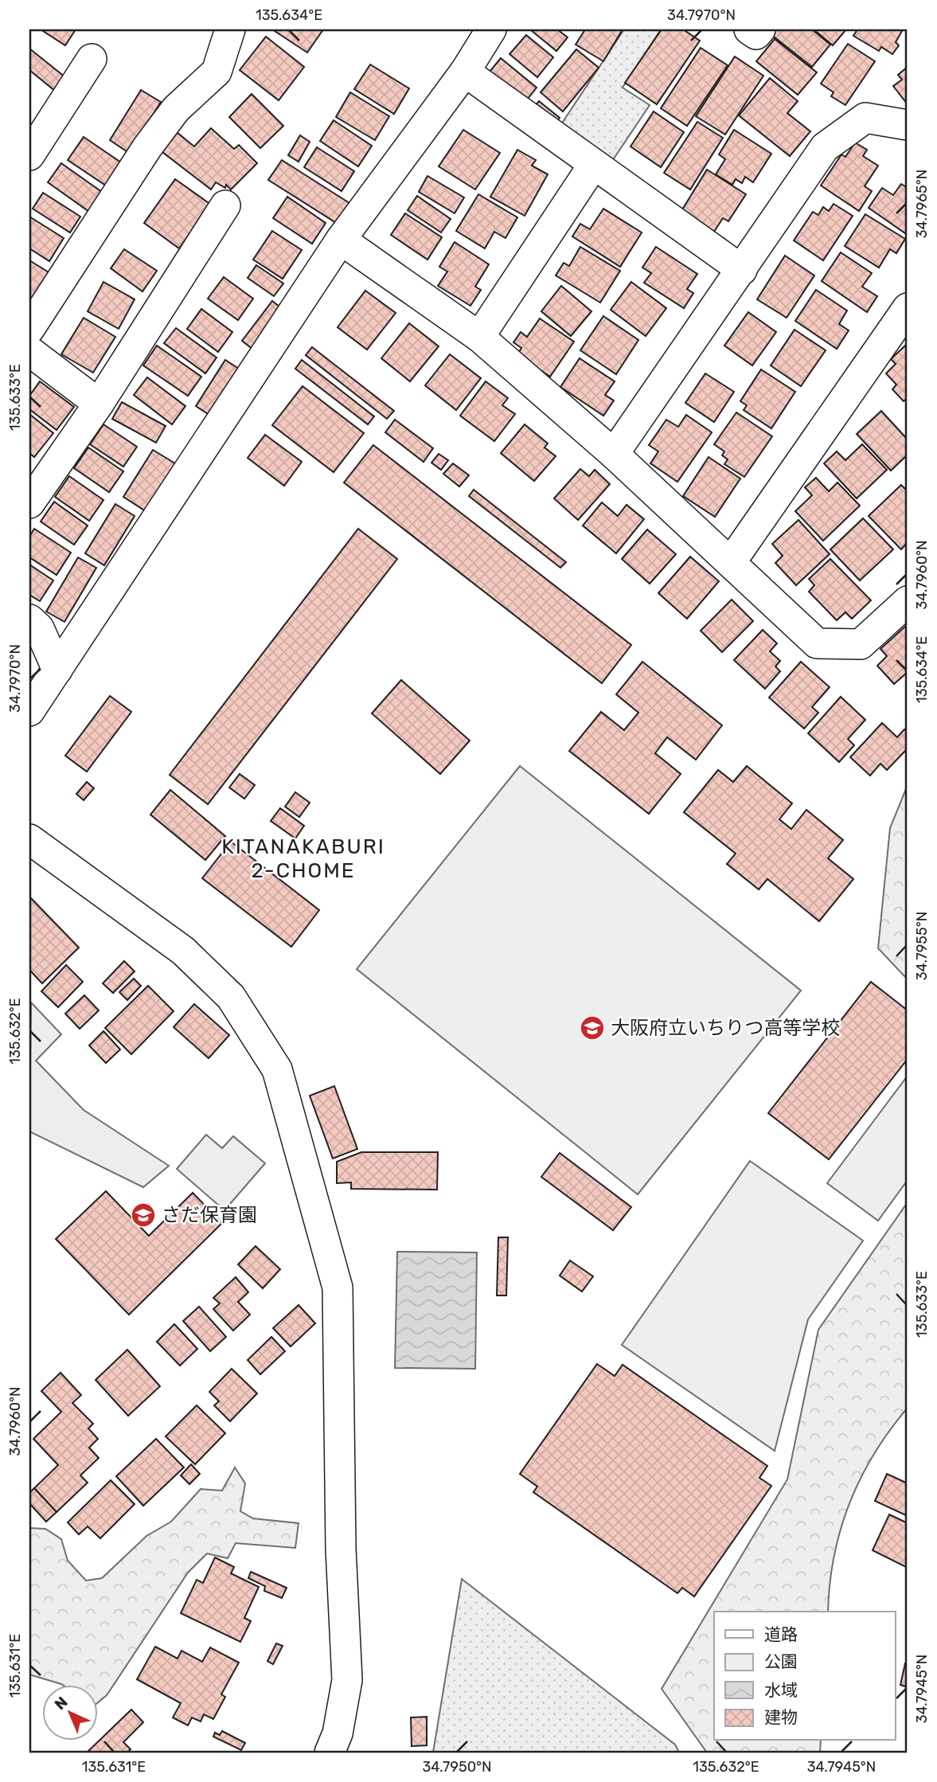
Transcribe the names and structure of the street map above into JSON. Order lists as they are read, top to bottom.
{
  "districts": ["KITANAKABURI 2-CHOME"],
  "places": {
    "school or university": ["大阪府立いちりつ高等学校", "さだ保育園"]
  },
  "legend": [
    "道路",
    "公園",
    "水域",
    "建物"
  ],
  "north": "top left",
  "coordinates": [
    "135.634°E",
    "34.7970°N",
    "34.7965°N",
    "135.633°E",
    "34.7960°N",
    "34.7955°N",
    "135.632°E",
    "135.631°E",
    "34.7945°N",
    "34.7950°N"
  ]
}
